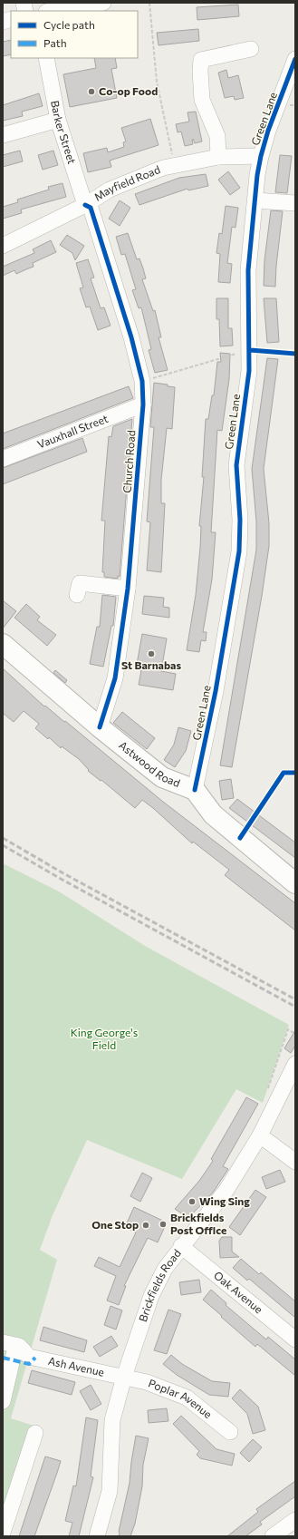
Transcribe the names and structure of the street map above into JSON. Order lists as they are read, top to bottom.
{
  "streets": {
    "main road": ["Astwood Road"],
    "street": [
      "Green Lane",
      "Barker Street",
      "Mayfield Road",
      "Vauxhall Street",
      "Church Road",
      "Brickfields Road",
      "Oak Avenue",
      "Ash Avenue",
      "Poplar Avenue"
    ]
  },
  "crossings": [
    ["Green Lane", "Mayfield Road"],
    ["Green Lane", "Astwood Road"],
    ["Barker Street", "Mayfield Road"],
    ["Barker Street", "Church Road"],
    ["Mayfield Road", "Church Road"],
    ["Vauxhall Street", "Church Road"],
    ["Church Road", "Astwood Road"],
    ["Brickfields Road", "Oak Avenue"],
    ["Brickfields Road", "Ash Avenue"],
    ["Brickfields Road", "Poplar Avenue"],
    ["Ash Avenue", "Poplar Avenue"]
  ],
  "parks": ["King George's Field"],
  "places": [
    "Co-op Food",
    "St Barnabas",
    "Wing Sing",
    "Brickfields Post Office",
    "One Stop"
  ],
  "legend": ["Cycle path", "Path"]
}
